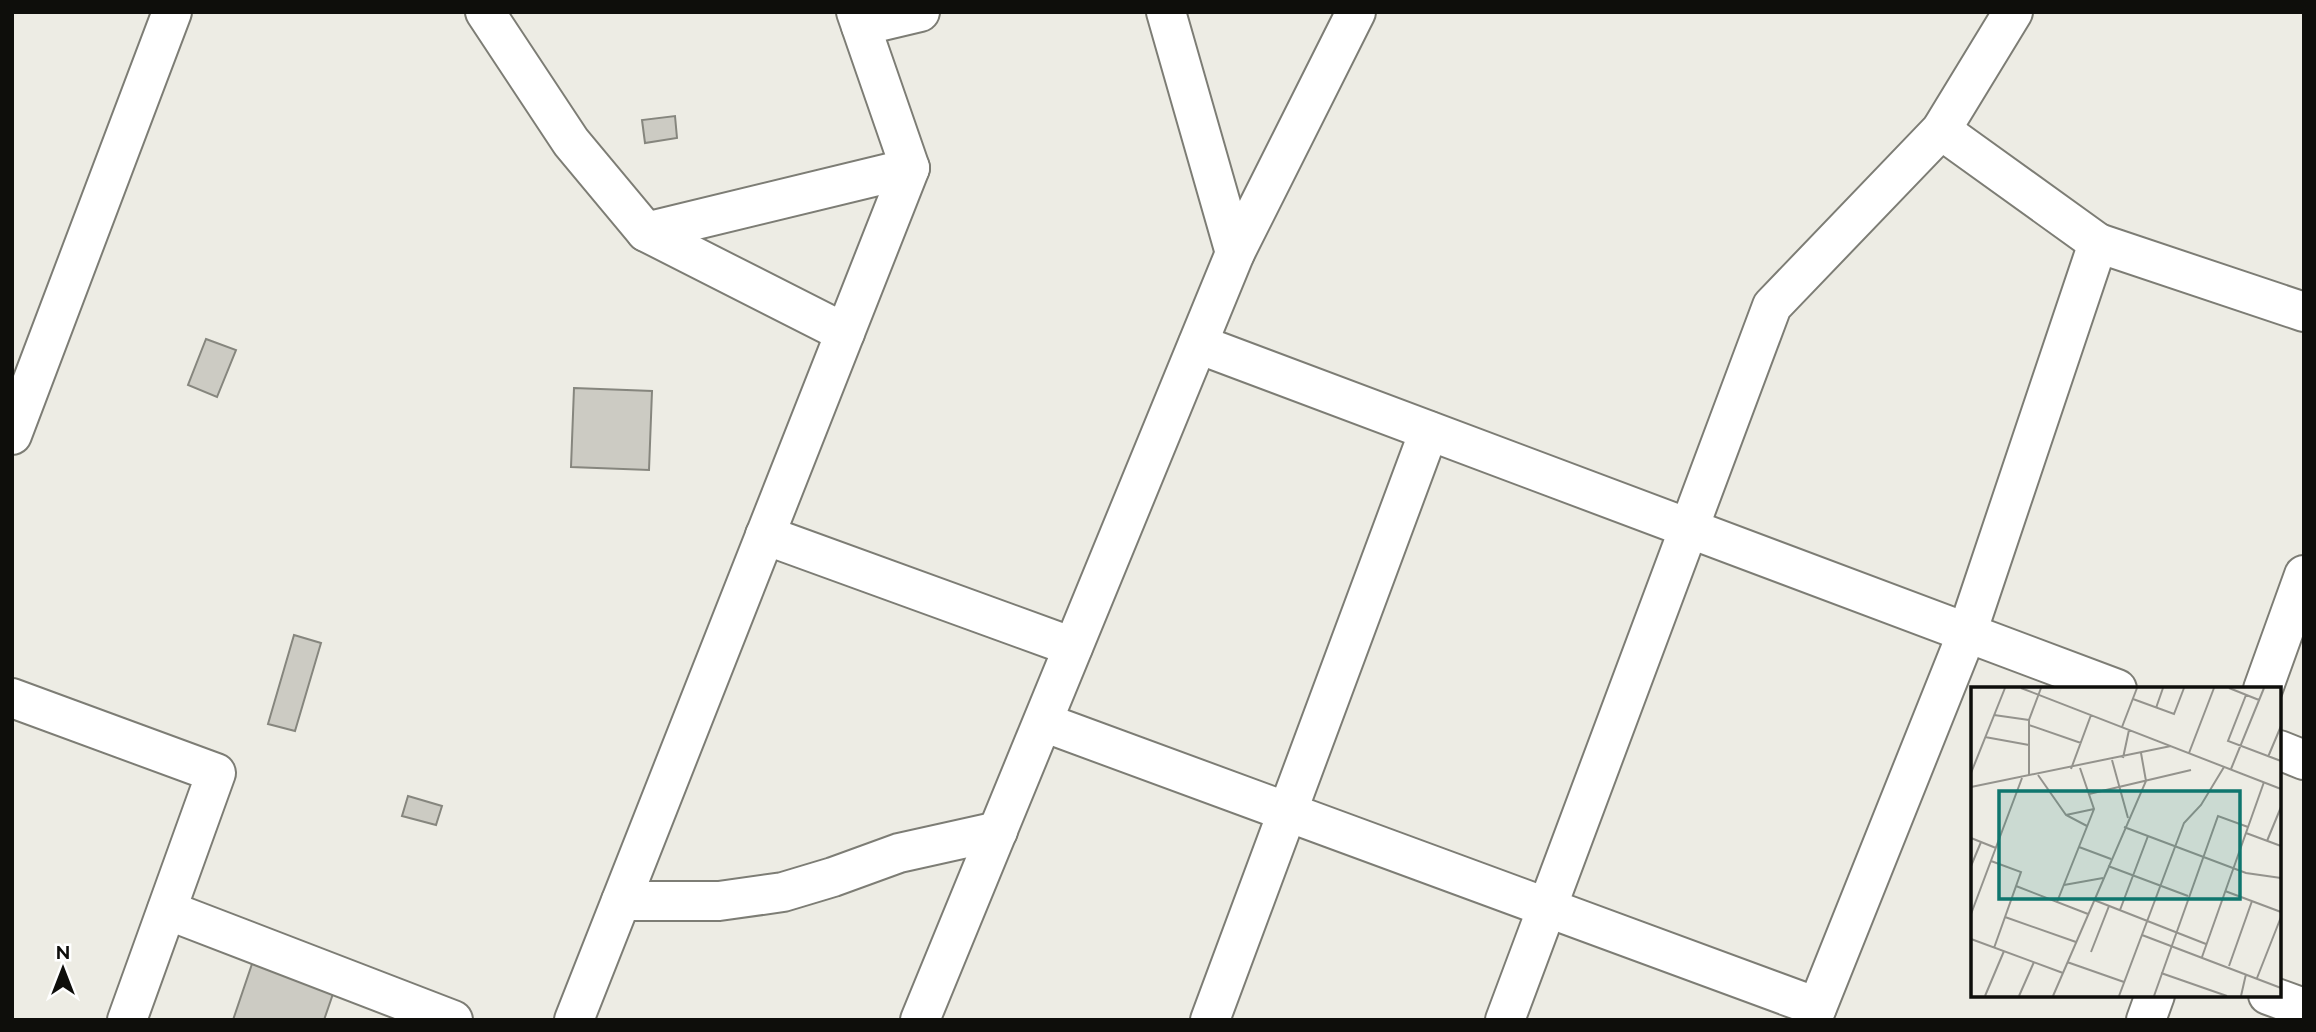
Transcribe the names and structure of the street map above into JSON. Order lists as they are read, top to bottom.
{
  "north": "top"
}
